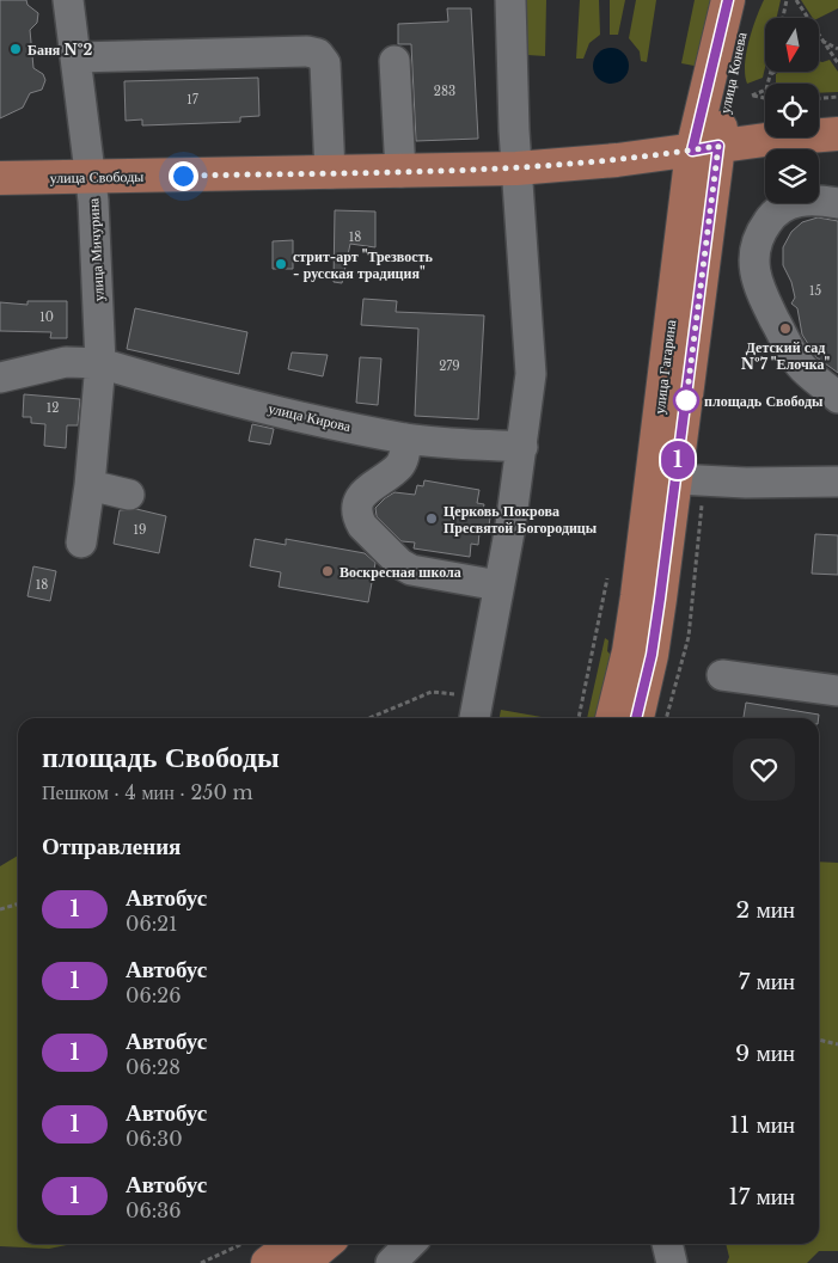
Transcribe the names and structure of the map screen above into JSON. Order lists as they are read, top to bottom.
{
  "streets": {
    "main road": ["улица Конева", "улица Свободы", "улица Гагарина"],
    "street": ["улица Мичурина", "улица Кирова"]
  },
  "crossings": [
    ["улица Конева", "улица Свободы"],
    ["улица Конева", "улица Гагарина"],
    ["улица Свободы", "улица Мичурина"],
    ["улица Свободы", "улица Гагарина"],
    ["улица Мичурина", "улица Кирова"]
  ],
  "places": [
    "Баня №2",
    "стрит-арт \"Трезвость - русская традиция\"",
    "Детский сад №7 \"Елочка\"",
    "площадь Свободы",
    "Церковь Покрова Пресвятой Богородицы",
    "Воскресная школа"
  ],
  "lines": ["bus line 1"],
  "house_numbers": [
    "283",
    "17",
    "18",
    "15",
    "10",
    "279",
    "12",
    "19",
    "18"
  ],
  "north": "bottom",
  "page": {
    "on_map": "1",
    "heading": [
      ["площадь Свободы", "Пешком · 4 мин · 250 m"],
      "Отправления"
    ],
    "list": [
      {
        "mark": "1",
        "name": "Автобус",
        "note": "06:21",
        "value": "2 мин"
      },
      {
        "mark": "1",
        "name": "Автобус",
        "note": "06:26",
        "value": "7 мин"
      },
      {
        "mark": "1",
        "name": "Автобус",
        "note": "06:28",
        "value": "9 мин"
      },
      {
        "mark": "1",
        "name": "Автобус",
        "note": "06:30",
        "value": "11 мин"
      },
      {
        "mark": "1",
        "name": "Автобус",
        "note": "06:36",
        "value": "17 мин"
      }
    ]
  }
}
